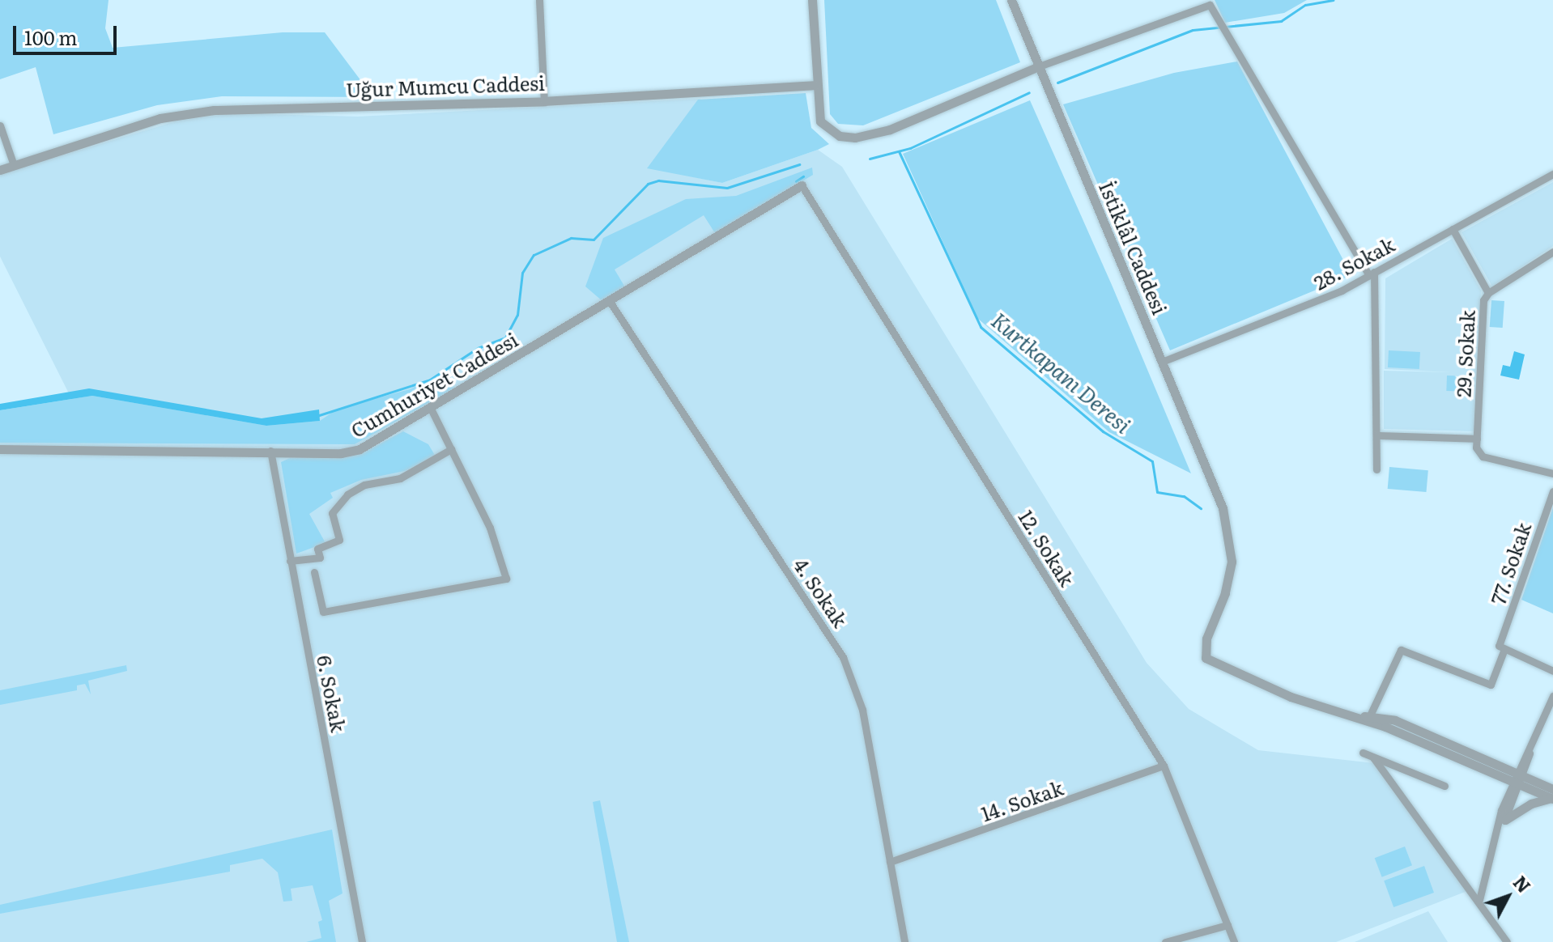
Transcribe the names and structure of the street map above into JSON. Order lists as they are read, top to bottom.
{
  "streets": {
    "street": [
      "Uğur Mumcu Caddesi",
      "İstiklâl Caddesi",
      "28. Sokak",
      "29. Sokak",
      "Cumhuriyet Caddesi",
      "12. Sokak",
      "77. Sokak",
      "4. Sokak",
      "6. Sokak",
      "14. Sokak"
    ]
  },
  "crossings": [
    ["İstiklâl Caddesi", "28. Sokak"],
    ["Cumhuriyet Caddesi", "12. Sokak"],
    ["Cumhuriyet Caddesi", "4. Sokak"],
    ["Cumhuriyet Caddesi", "6. Sokak"],
    ["12. Sokak", "14. Sokak"],
    ["4. Sokak", "14. Sokak"]
  ],
  "water": ["Kurtkapanı Deresi"],
  "scale_bar": "100 m",
  "north": "top right"
}
